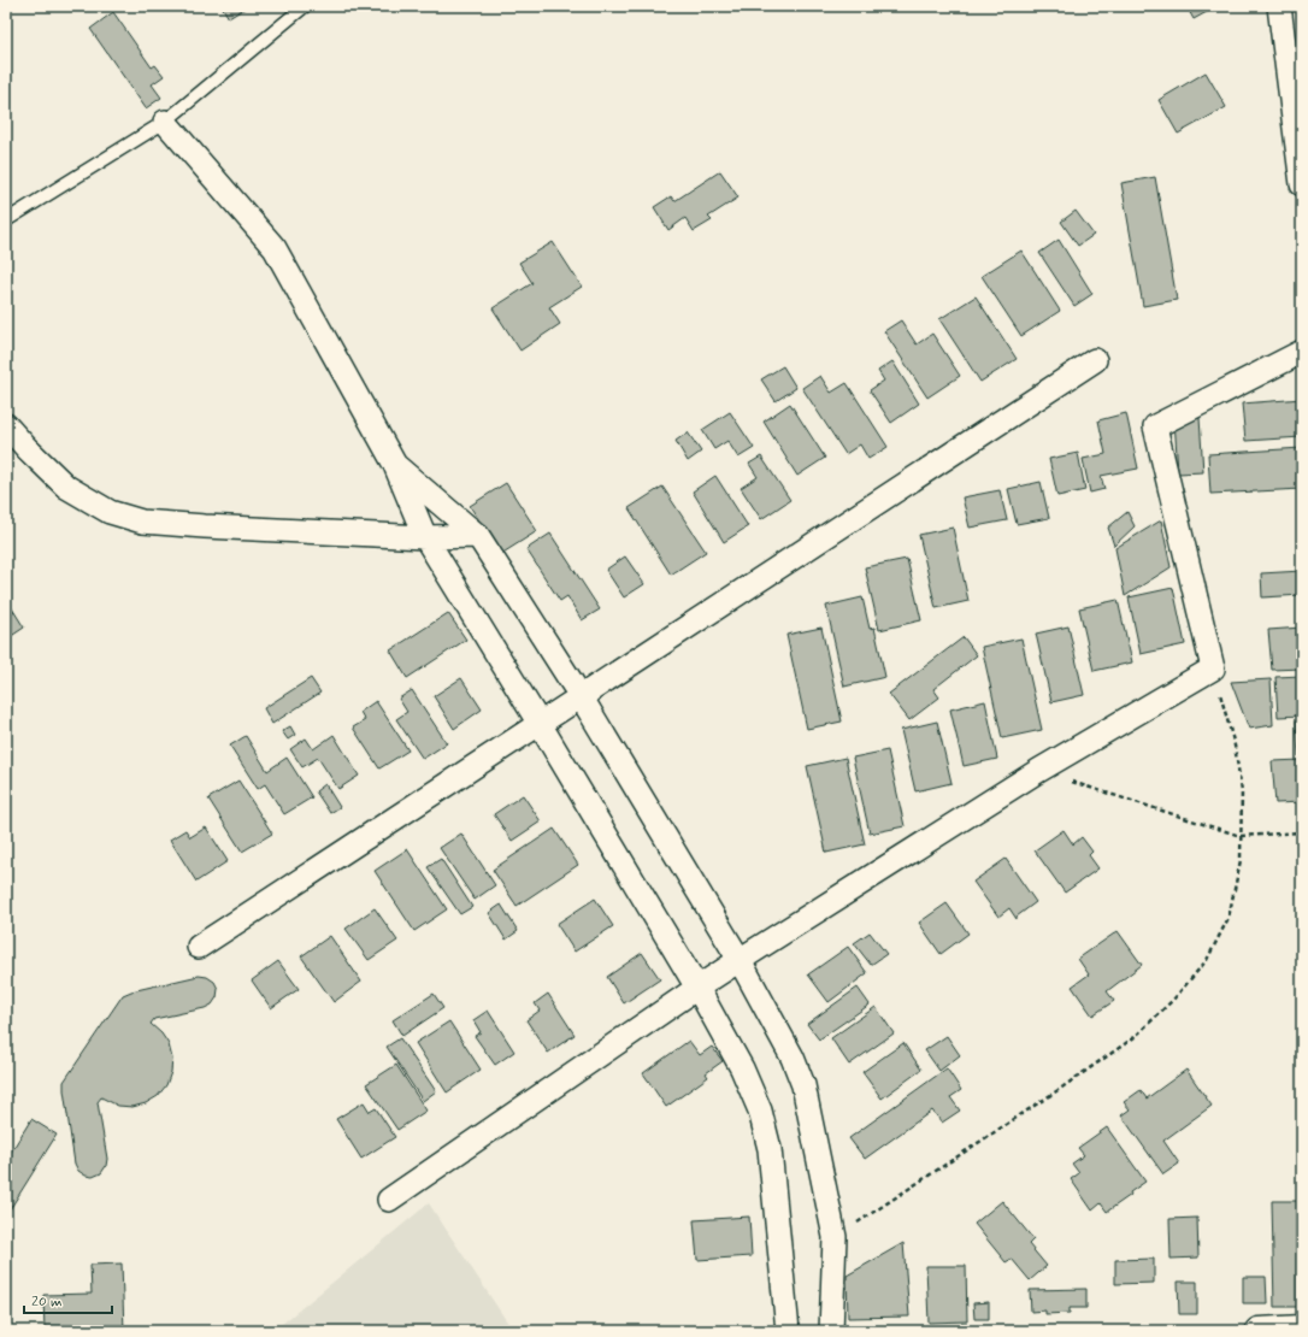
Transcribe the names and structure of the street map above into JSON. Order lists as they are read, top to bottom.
{
  "scale_bar": "20 m"
}
